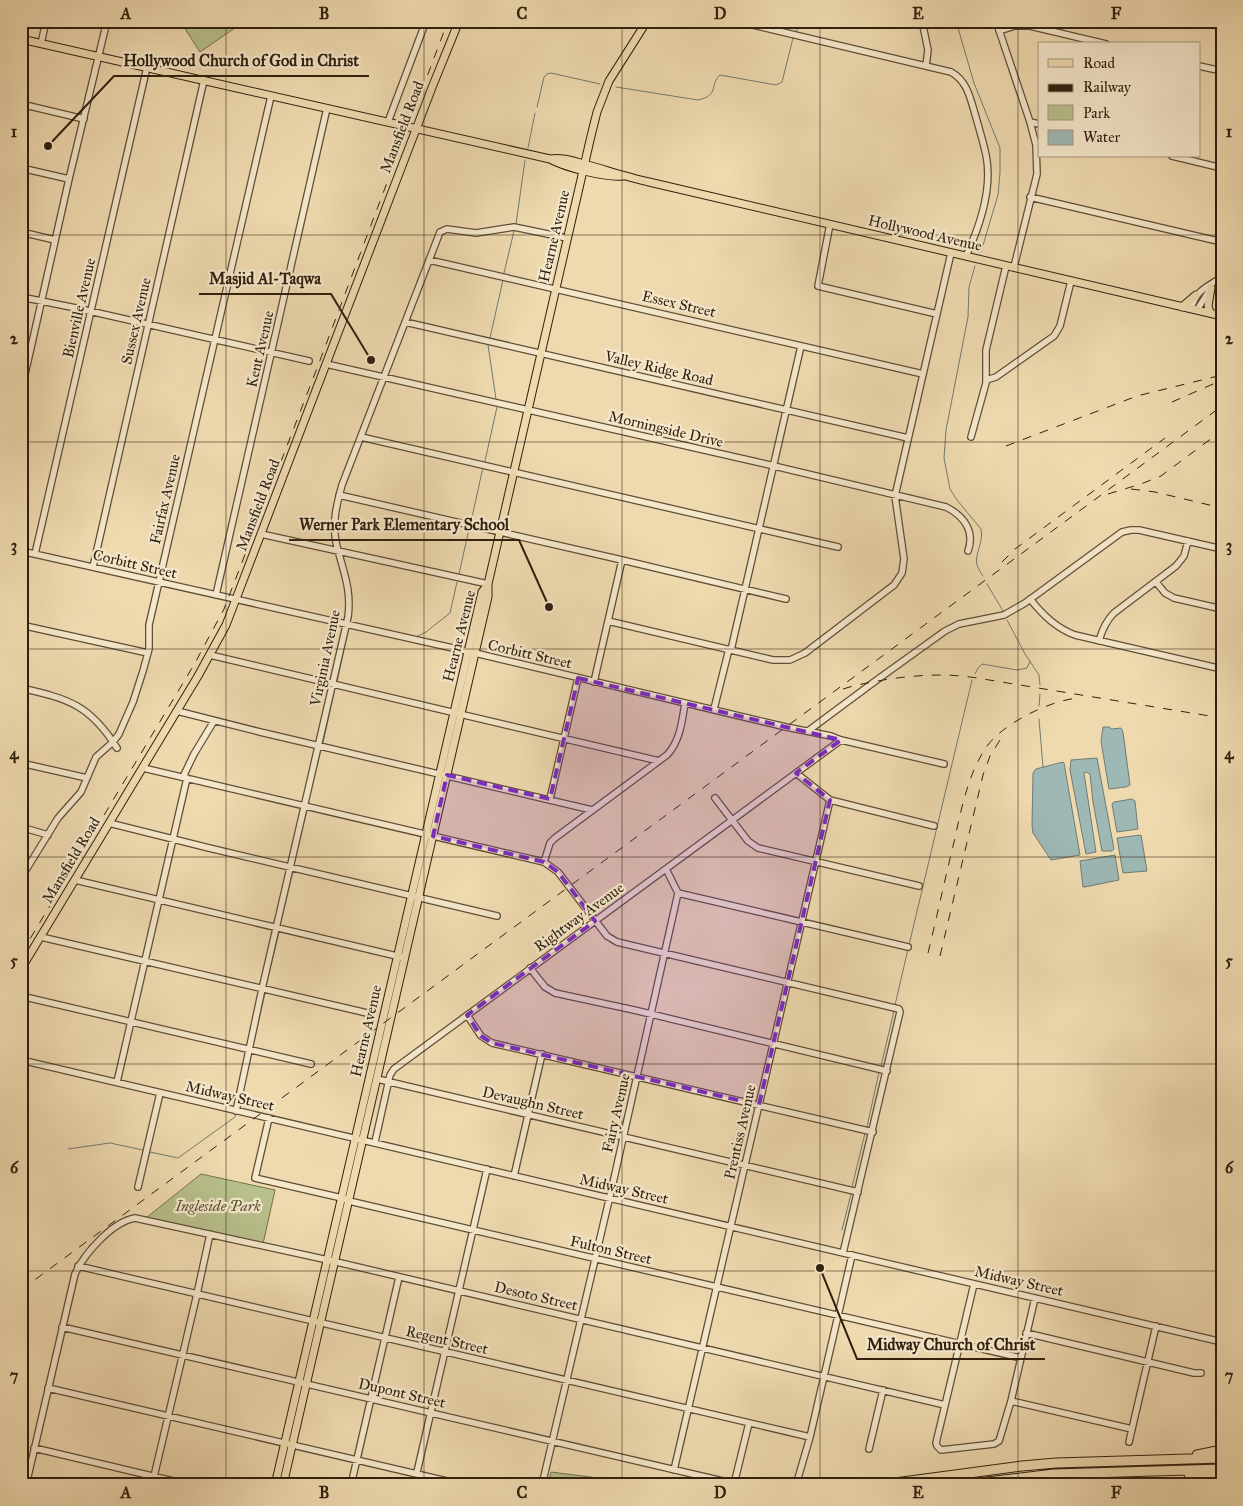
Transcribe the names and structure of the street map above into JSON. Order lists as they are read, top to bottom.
{
  "streets": {
    "main road": ["Mansfield Road", "Hollywood Avenue", "Hearne Avenue"],
    "street": [
      "Essex Street",
      "Bienville Avenue",
      "Sussex Avenue",
      "Kent Avenue",
      "Valley Ridge Road",
      "Morningside Drive",
      "Fairfax Avenue",
      "Corbitt Street",
      "Virginia Avenue",
      "Rightway Avenue",
      "Midway Street",
      "Devaughn Street",
      "Fairy Avenue",
      "Prentiss Avenue",
      "Fulton Street",
      "Desoto Street",
      "Regent Street",
      "Dupont Street"
    ]
  },
  "crossings": [
    ["Mansfield Road", "Hollywood Avenue"],
    ["Mansfield Road", "Morningside Drive"],
    ["Mansfield Road", "Corbitt Street"],
    ["Hollywood Avenue", "Hearne Avenue"],
    ["Hollywood Avenue", "Bienville Avenue"],
    ["Hollywood Avenue", "Sussex Avenue"],
    ["Hollywood Avenue", "Kent Avenue"],
    ["Hollywood Avenue", "Fairfax Avenue"],
    ["Hearne Avenue", "Essex Street"],
    ["Hearne Avenue", "Valley Ridge Road"],
    ["Hearne Avenue", "Morningside Drive"],
    ["Hearne Avenue", "Corbitt Street"],
    ["Hearne Avenue", "Virginia Avenue"],
    ["Hearne Avenue", "Midway Street"],
    ["Hearne Avenue", "Devaughn Street"],
    ["Hearne Avenue", "Fulton Street"],
    ["Hearne Avenue", "Desoto Street"],
    ["Hearne Avenue", "Regent Street"],
    ["Hearne Avenue", "Dupont Street"],
    ["Essex Street", "Virginia Avenue"],
    ["Bienville Avenue", "Corbitt Street"],
    ["Sussex Avenue", "Corbitt Street"],
    ["Kent Avenue", "Corbitt Street"],
    ["Valley Ridge Road", "Virginia Avenue"],
    ["Morningside Drive", "Virginia Avenue"],
    ["Fairfax Avenue", "Corbitt Street"],
    ["Corbitt Street", "Virginia Avenue"],
    ["Corbitt Street", "Rightway Avenue"],
    ["Virginia Avenue", "Midway Street"],
    ["Rightway Avenue", "Midway Street"],
    ["Rightway Avenue", "Devaughn Street"],
    ["Midway Street", "Fairy Avenue"],
    ["Midway Street", "Prentiss Avenue"],
    ["Midway Street", "Fulton Street"],
    ["Devaughn Street", "Fairy Avenue"],
    ["Devaughn Street", "Prentiss Avenue"],
    ["Fairy Avenue", "Fulton Street"],
    ["Fairy Avenue", "Desoto Street"],
    ["Fairy Avenue", "Regent Street"],
    ["Fairy Avenue", "Dupont Street"],
    ["Prentiss Avenue", "Fulton Street"],
    ["Prentiss Avenue", "Desoto Street"],
    ["Prentiss Avenue", "Regent Street"],
    ["Prentiss Avenue", "Dupont Street"],
    ["Desoto Street", "Regent Street"],
    ["Regent Street", "Dupont Street"]
  ],
  "parks": ["Ingleside Park"],
  "places": [
    "Hollywood Church of God in Christ",
    "Masjid Al-Taqwa",
    "Werner Park Elementary School",
    "Midway Church of Christ"
  ],
  "legend": [
    "Road",
    "Railway",
    "Park",
    "Water"
  ],
  "grid": {
    "columns": [
      "A",
      "B",
      "C",
      "D",
      "E",
      "F"
    ],
    "rows": [
      "1",
      "2",
      "3",
      "4",
      "5",
      "6",
      "7"
    ]
  }
}
